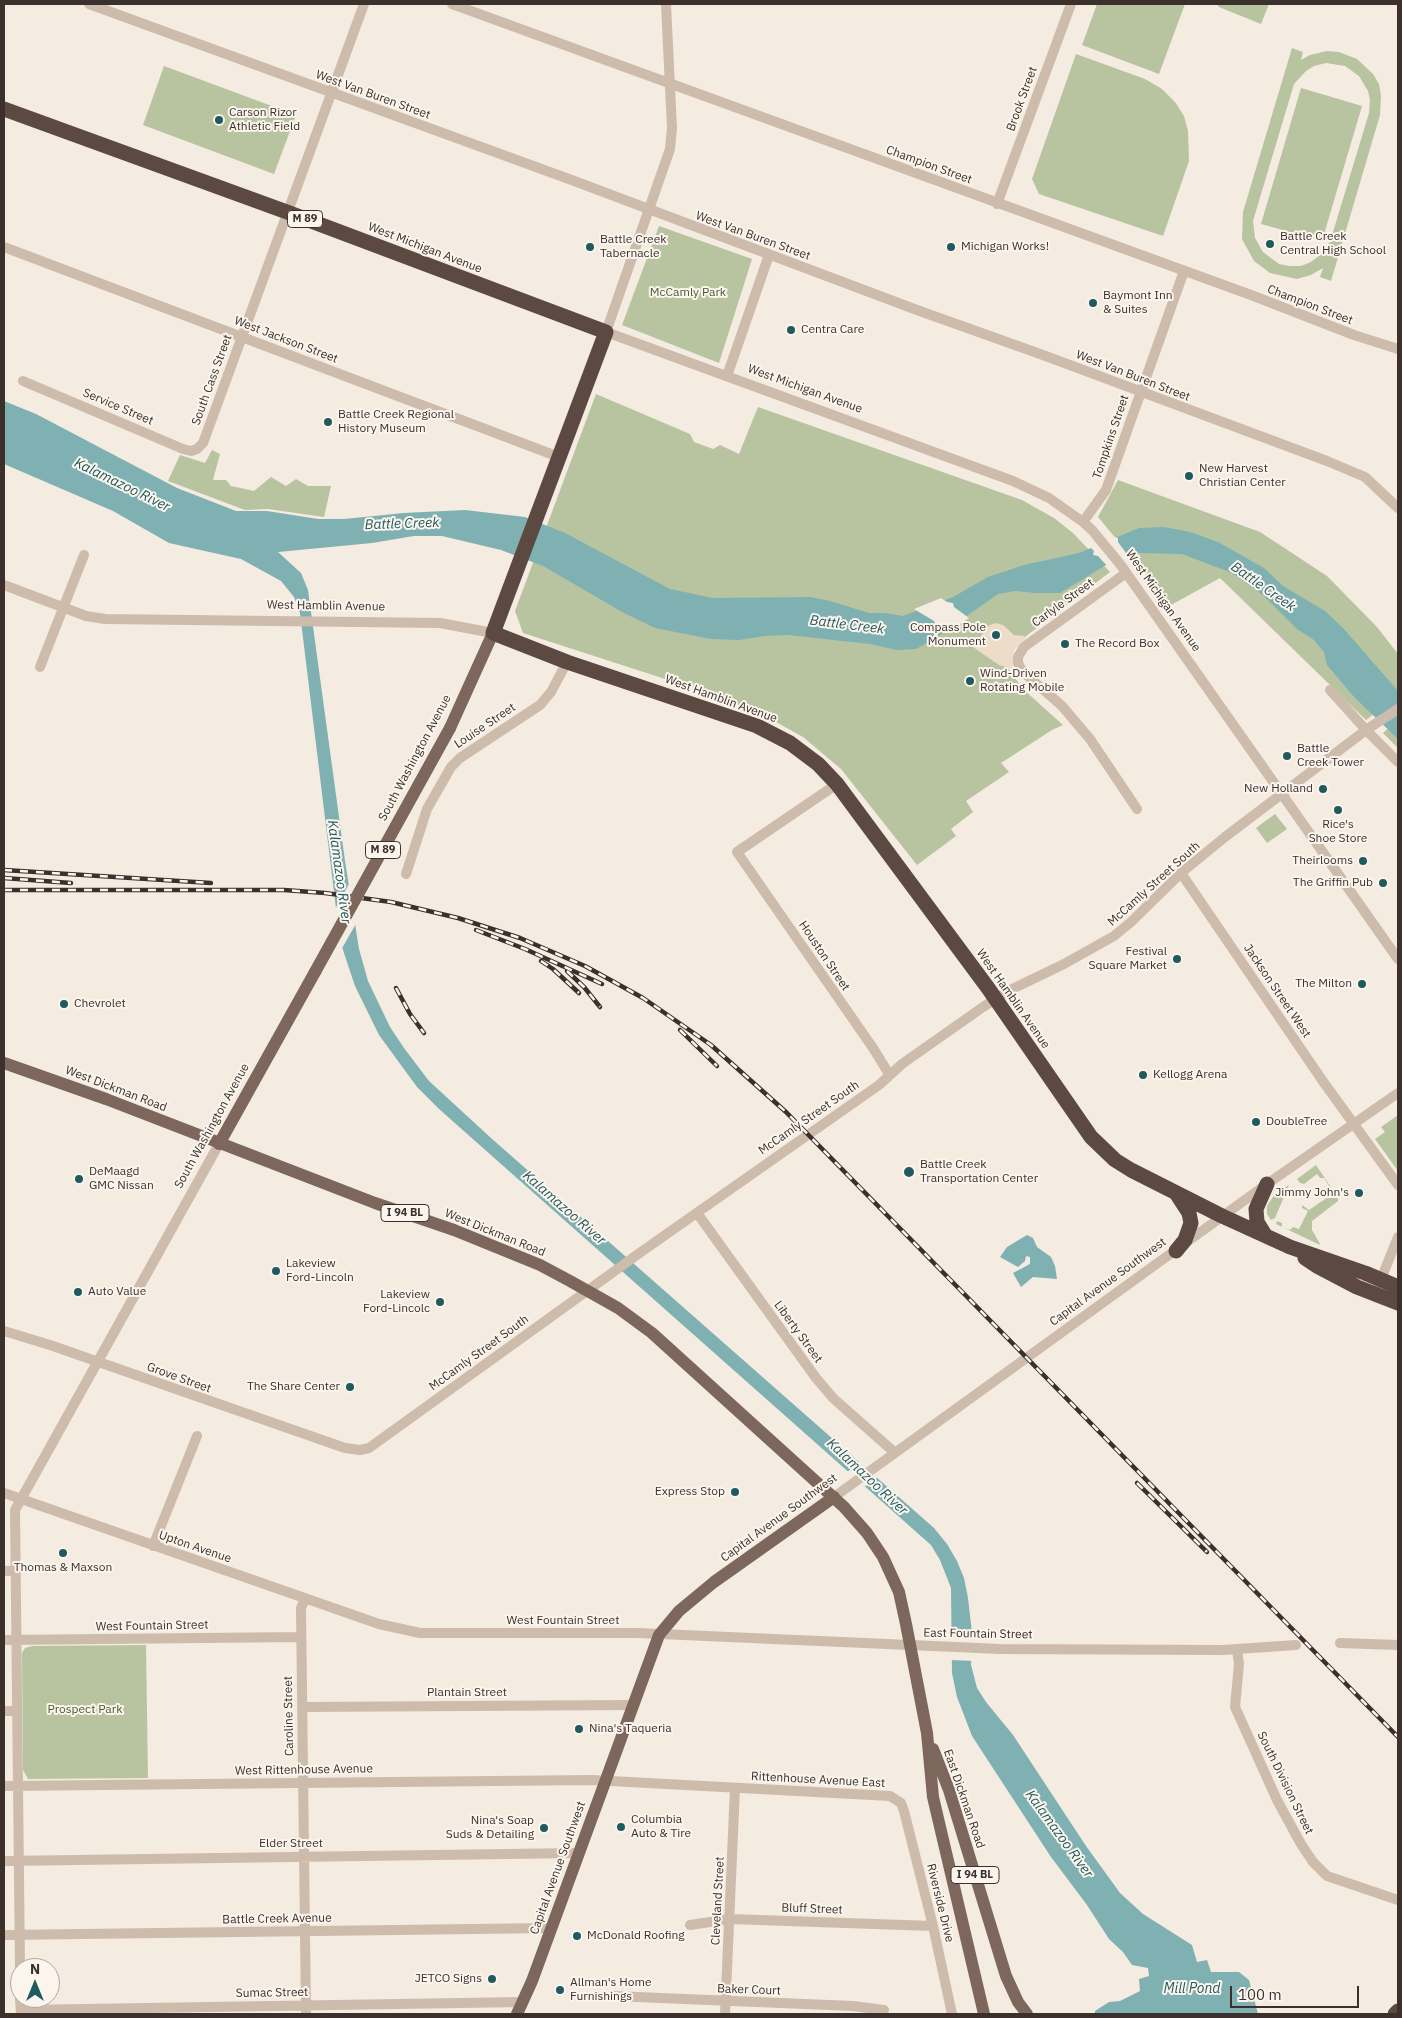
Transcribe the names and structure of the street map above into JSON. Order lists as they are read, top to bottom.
{
  "streets": {
    "highway": [
      "M 89",
      "West Michigan Avenue",
      "West Hamblin Avenue",
      "South Washington Avenue"
    ],
    "main road": [
      "West Dickman Road",
      "I 94 BL",
      "Capital Avenue Southwest",
      "East Dickman Road"
    ],
    "street": [
      "West Van Buren Street",
      "Brook Street",
      "Champion Street",
      "West Jackson Street",
      "South Cass Street",
      "Service Street",
      "Tompkins Street",
      "Carlyle Street",
      "Louise Street",
      "McCamly Street South",
      "Houston Street",
      "Jackson Street West",
      "Liberty Street",
      "Grove Street",
      "Upton Avenue",
      "West Fountain Street",
      "East Fountain Street",
      "Plantain Street",
      "Caroline Street",
      "West Rittenhouse Avenue",
      "Rittenhouse Avenue East",
      "South Division Street",
      "Elder Street",
      "Cleveland Street",
      "Riverside Drive",
      "Bluff Street",
      "Battle Creek Avenue",
      "Baker Court",
      "Sumac Street"
    ]
  },
  "crossings": [
    ["West Van Buren Street", "South Cass Street"],
    ["West Van Buren Street", "Tompkins Street"],
    ["Brook Street", "Champion Street"],
    ["Champion Street", "Tompkins Street"],
    ["West Michigan Avenue", "South Cass Street"],
    ["West Michigan Avenue", "Tompkins Street"],
    ["West Michigan Avenue", "Carlyle Street"],
    ["West Michigan Avenue", "South Washington Avenue"],
    ["West Michigan Avenue", "McCamly Street South"],
    ["West Jackson Street", "South Cass Street"],
    ["West Jackson Street", "South Washington Avenue"],
    ["South Cass Street", "Service Street"],
    ["West Hamblin Avenue", "Louise Street"],
    ["West Hamblin Avenue", "South Washington Avenue"],
    ["West Hamblin Avenue", "McCamly Street South"],
    ["West Hamblin Avenue", "Houston Street"],
    ["West Hamblin Avenue", "Capital Avenue Southwest"],
    ["South Washington Avenue", "West Dickman Road"],
    ["South Washington Avenue", "Grove Street"],
    ["South Washington Avenue", "Upton Avenue"],
    ["South Washington Avenue", "West Fountain Street"],
    ["South Washington Avenue", "West Rittenhouse Avenue"],
    ["South Washington Avenue", "Elder Street"],
    ["South Washington Avenue", "Battle Creek Avenue"],
    ["McCamly Street South", "Houston Street"],
    ["McCamly Street South", "Jackson Street West"],
    ["McCamly Street South", "West Dickman Road"],
    ["McCamly Street South", "Liberty Street"],
    ["McCamly Street South", "Grove Street"],
    ["Jackson Street West", "Capital Avenue Southwest"],
    ["West Dickman Road", "Capital Avenue Southwest"],
    ["West Dickman Road", "East Dickman Road"],
    ["Capital Avenue Southwest", "Liberty Street"],
    ["Capital Avenue Southwest", "West Fountain Street"],
    ["Capital Avenue Southwest", "East Fountain Street"],
    ["Capital Avenue Southwest", "Plantain Street"],
    ["Capital Avenue Southwest", "West Rittenhouse Avenue"],
    ["Capital Avenue Southwest", "East Dickman Road"],
    ["Capital Avenue Southwest", "Elder Street"],
    ["Capital Avenue Southwest", "Battle Creek Avenue"],
    ["Capital Avenue Southwest", "Sumac Street"],
    ["Upton Avenue", "West Fountain Street"],
    ["Upton Avenue", "Caroline Street"],
    ["West Fountain Street", "East Fountain Street"],
    ["West Fountain Street", "Caroline Street"],
    ["East Fountain Street", "South Division Street"],
    ["East Fountain Street", "East Dickman Road"],
    ["Plantain Street", "Caroline Street"],
    ["Caroline Street", "West Rittenhouse Avenue"],
    ["Caroline Street", "Elder Street"],
    ["Caroline Street", "Battle Creek Avenue"],
    ["Caroline Street", "Sumac Street"],
    ["West Rittenhouse Avenue", "Rittenhouse Avenue East"],
    ["West Rittenhouse Avenue", "Cleveland Street"],
    ["Rittenhouse Avenue East", "Cleveland Street"],
    ["Rittenhouse Avenue East", "Riverside Drive"],
    ["Cleveland Street", "Bluff Street"],
    ["Cleveland Street", "Baker Court"],
    ["Riverside Drive", "Bluff Street"]
  ],
  "water": ["Kalamazoo River", "Battle Creek", "Mill Pond"],
  "parks": ["McCamly Park", "Prospect Park"],
  "places": [
    "Carson Rizor Athletic Field",
    "Battle Creek Central High School",
    "Battle Creek Tabernacle",
    "Michigan Works!",
    "Baymont Inn & Suites",
    "Centra Care",
    "Battle Creek Regional History Museum",
    "New Harvest Christian Center",
    "Compass Pole Monument",
    "The Record Box",
    "Wind-Driven Rotating Mobile",
    "Battle Creek Tower",
    "New Holland",
    "Rice's Shoe Store",
    "Theirlooms",
    "The Griffin Pub",
    "Festival Square Market",
    "The Milton",
    "Chevrolet",
    "Kellogg Arena",
    "DoubleTree",
    "Battle Creek Transportation Center",
    "DeMaagd GMC Nissan",
    "Jimmy John's",
    "Lakeview Ford-Lincoln",
    "Auto Value",
    "Lakeview Ford-Lincolc",
    "The Share Center",
    "Express Stop",
    "Thomas & Maxson",
    "Nina's Taqueria",
    "Columbia Auto & Tire",
    "Nina's Soap Suds & Detailing",
    "McDonald Roofing",
    "JETCO Signs",
    "Allman's Home Furnishings"
  ],
  "scale_bar": "100 m",
  "north": "top"
}
